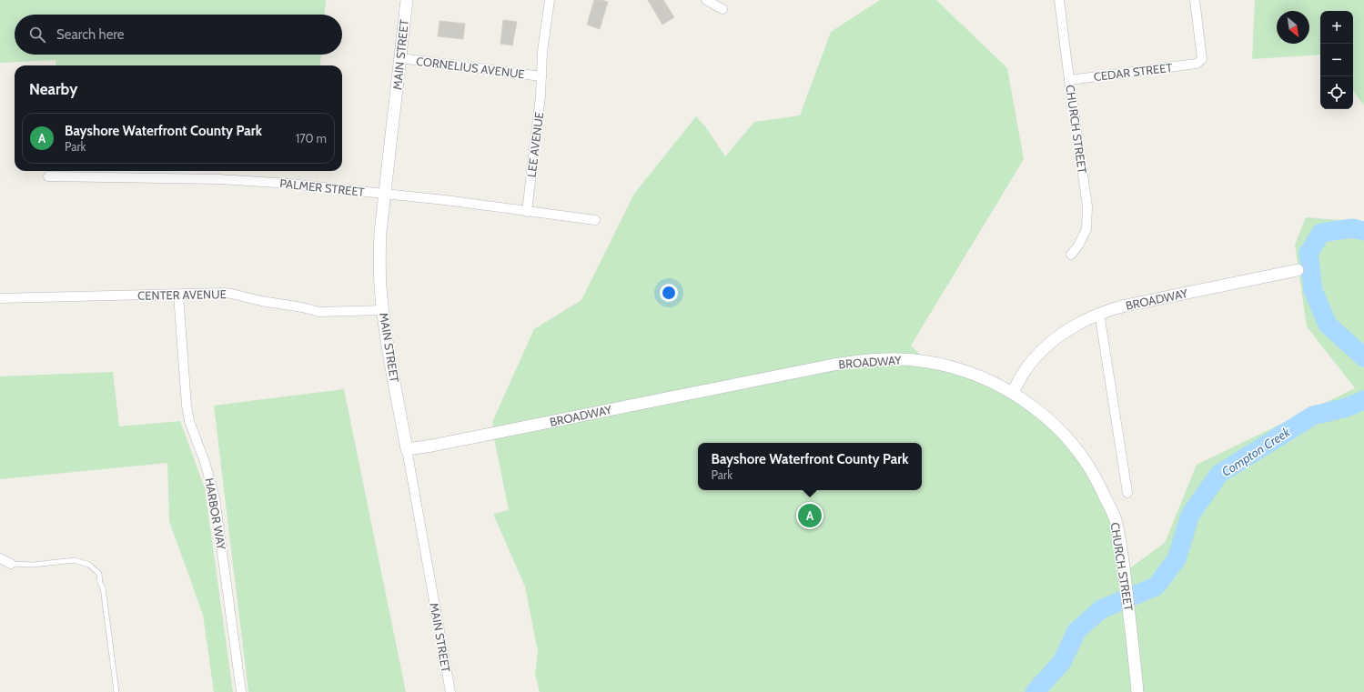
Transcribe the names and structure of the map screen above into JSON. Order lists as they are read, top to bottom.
{
  "streets": {
    "street": [
      "MAIN STREET",
      "CORNELIUS AVENUE",
      "CEDAR STREET",
      "CHURCH STREET",
      "LEE AVENUE",
      "PALMER STREET",
      "CENTER AVENUE",
      "BROADWAY",
      "HARBOR WAY"
    ]
  },
  "crossings": [
    ["MAIN STREET", "CORNELIUS AVENUE"],
    ["MAIN STREET", "PALMER STREET"],
    ["MAIN STREET", "CENTER AVENUE"],
    ["MAIN STREET", "BROADWAY"],
    ["CORNELIUS AVENUE", "LEE AVENUE"],
    ["CEDAR STREET", "CHURCH STREET"],
    ["CHURCH STREET", "BROADWAY"],
    ["LEE AVENUE", "PALMER STREET"],
    ["CENTER AVENUE", "HARBOR WAY"]
  ],
  "water": ["Compton Creek"],
  "north": "bottom right",
  "page": {
    "map_buttons": ["+", "−"],
    "search": "Search here",
    "heading": "Nearby",
    "list": [
      {
        "mark": "A",
        "name": "Bayshore Waterfront County Park",
        "note": "Park",
        "value": "170 m"
      }
    ],
    "popup": ["Bayshore Waterfront County Park", "Park"],
    "pins": "A"
  }
}
